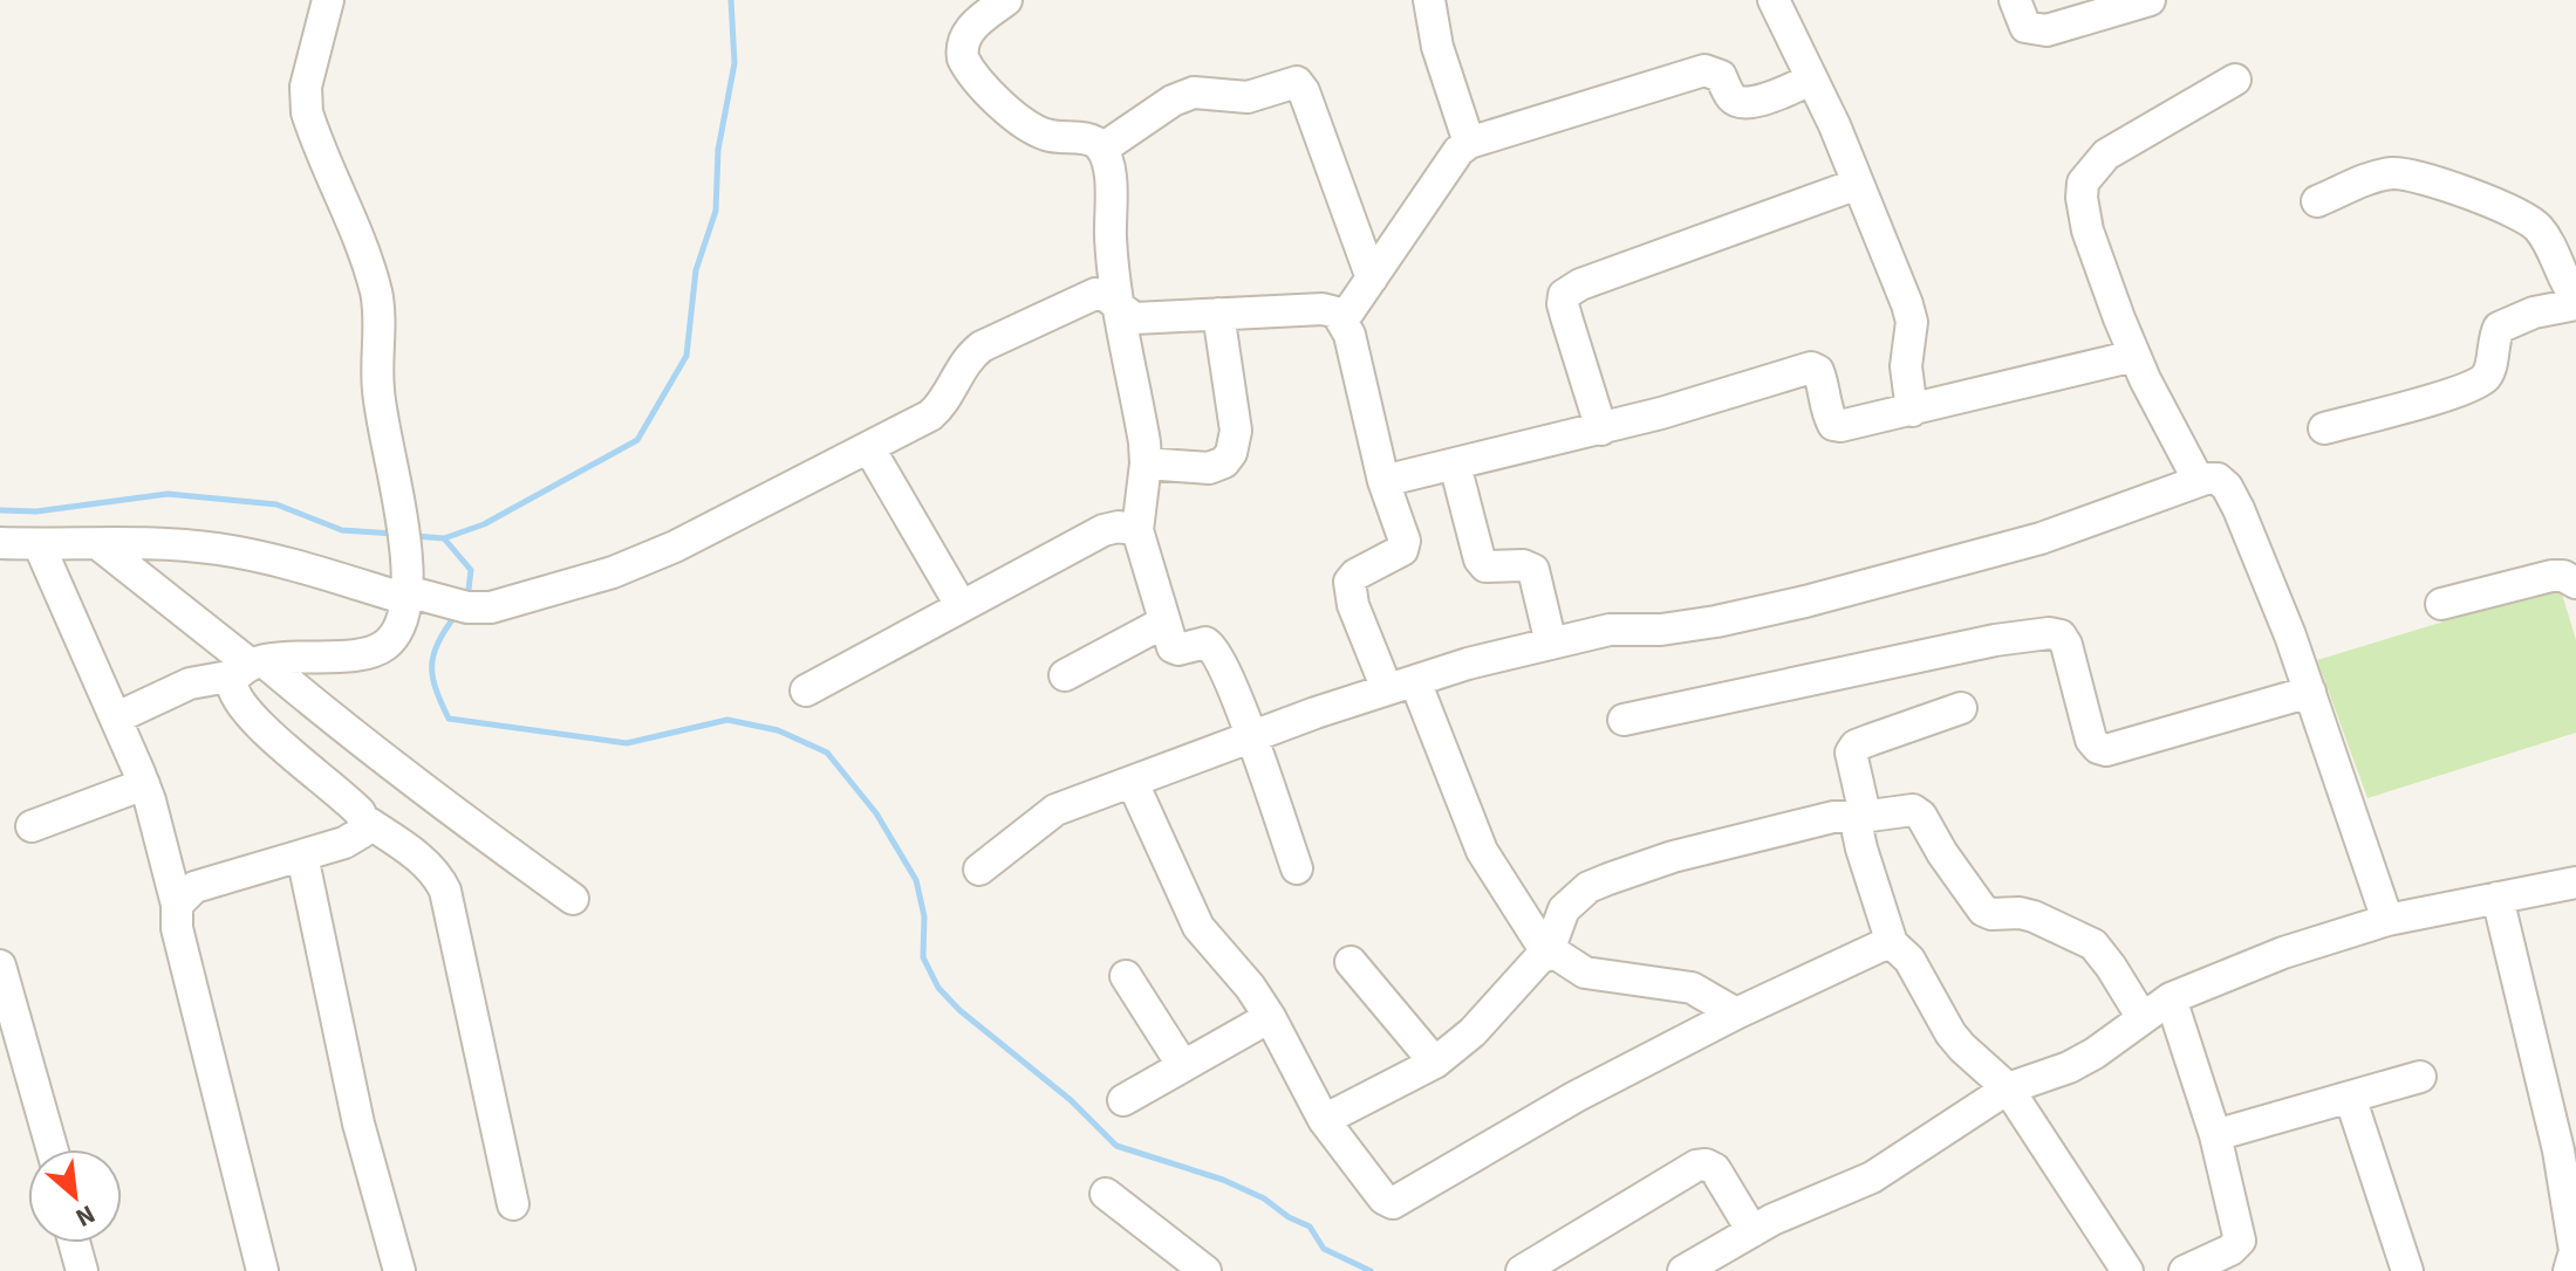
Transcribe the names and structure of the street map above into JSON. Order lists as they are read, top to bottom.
{
  "north": "bottom right"
}
